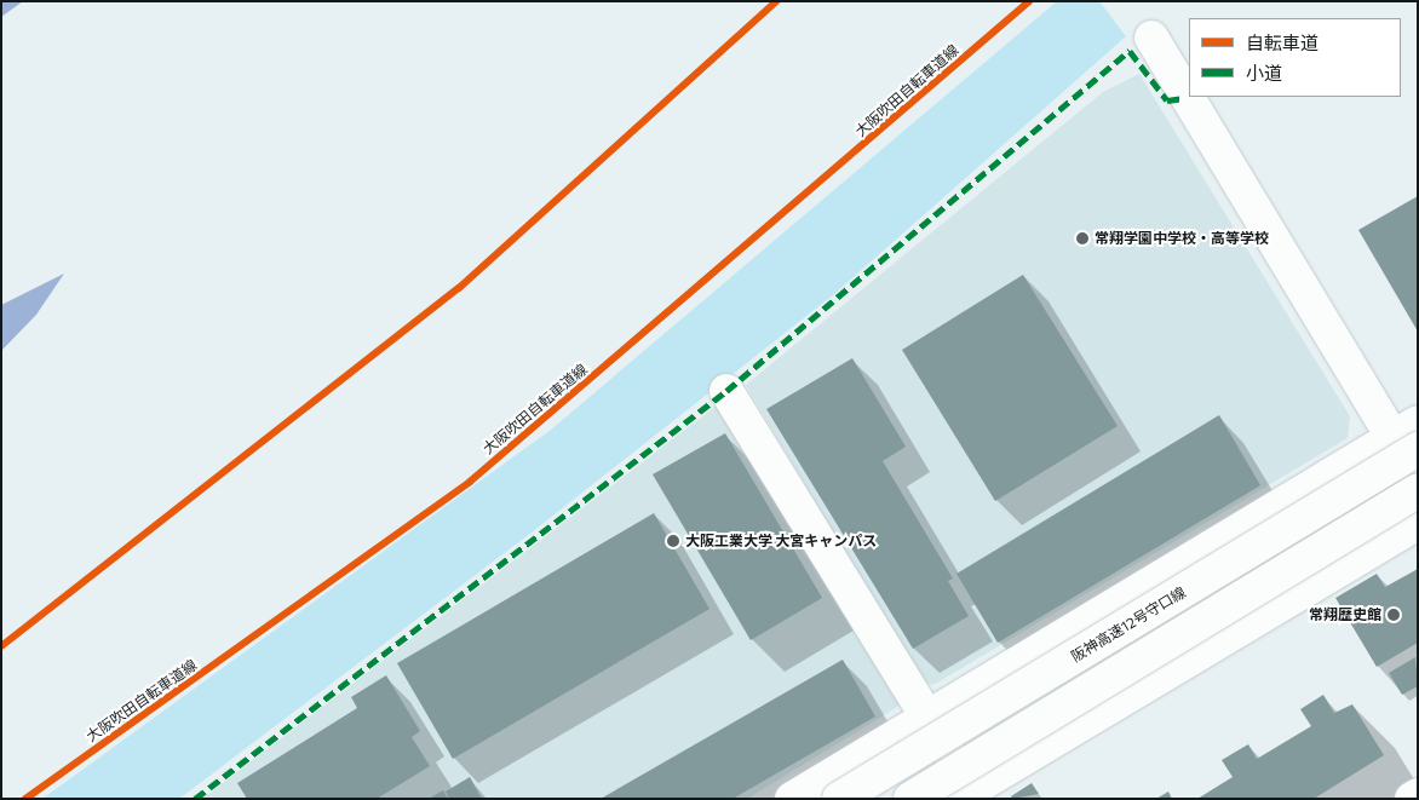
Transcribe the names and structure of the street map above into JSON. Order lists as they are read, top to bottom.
{
  "streets": {
    "main road": ["阪神高速12号守口線"],
    "cycle path": ["大阪吹田自転車道線"]
  },
  "places": ["常翔学園中学校・高等学校", "大阪工業大学 大宮キャンパス", "常翔歴史館"],
  "legend": ["自転車道", "小道"]
}
